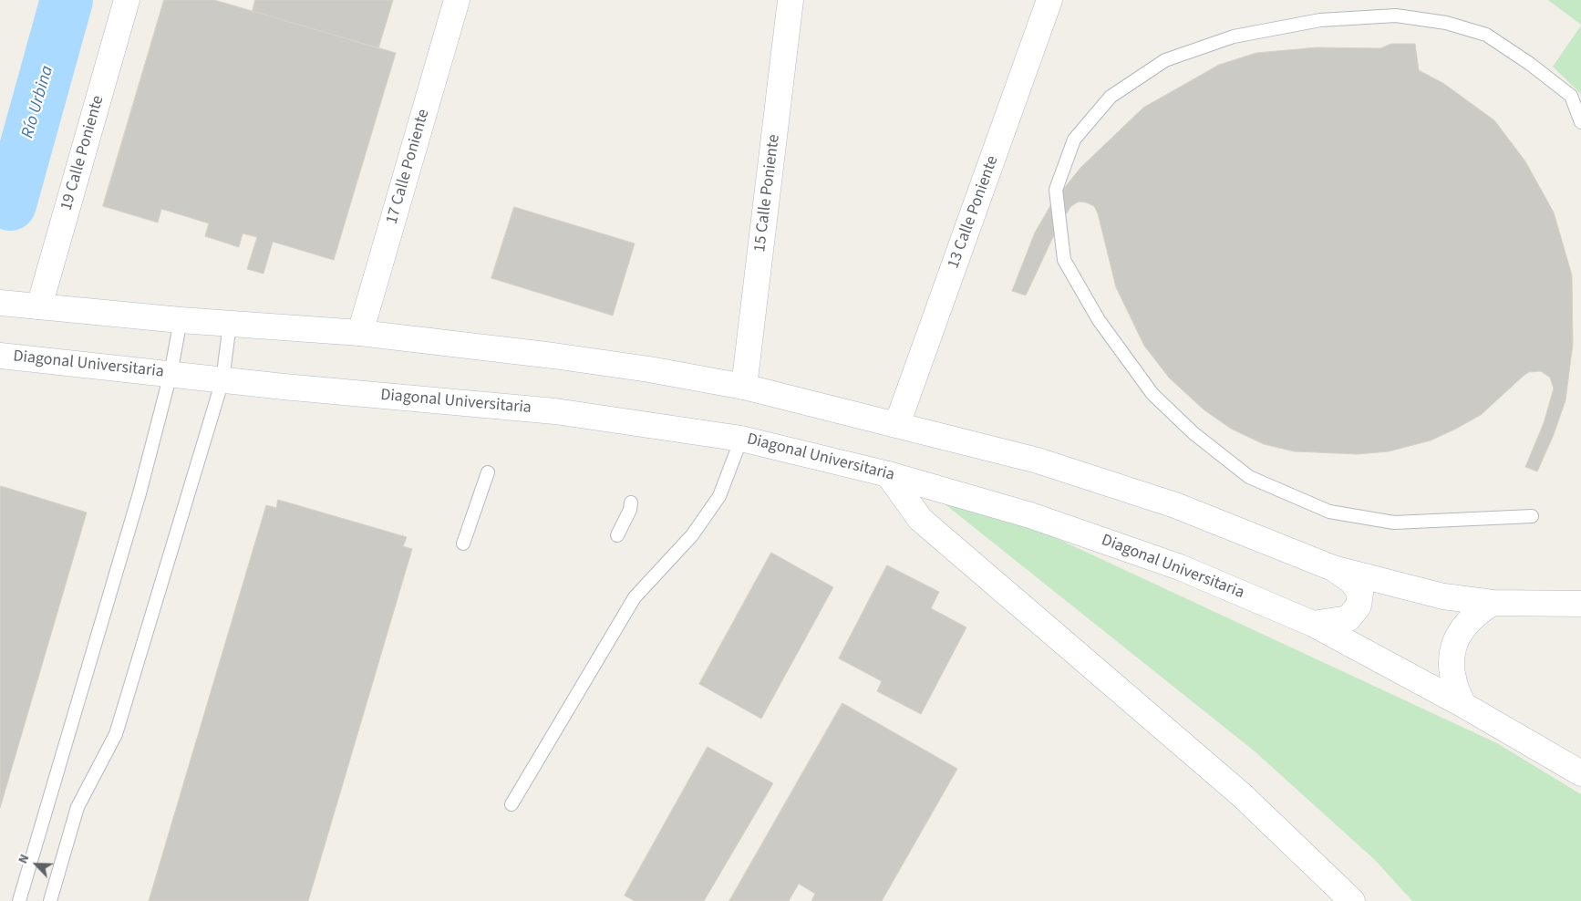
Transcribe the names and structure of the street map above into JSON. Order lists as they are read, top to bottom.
{
  "streets": {
    "main road": [
      "19 Calle Poniente",
      "17 Calle Poniente",
      "15 Calle Poniente",
      "13 Calle Poniente",
      "Diagonal Universitaria"
    ]
  },
  "water": ["Río Urbina"],
  "north": "top left"
}
